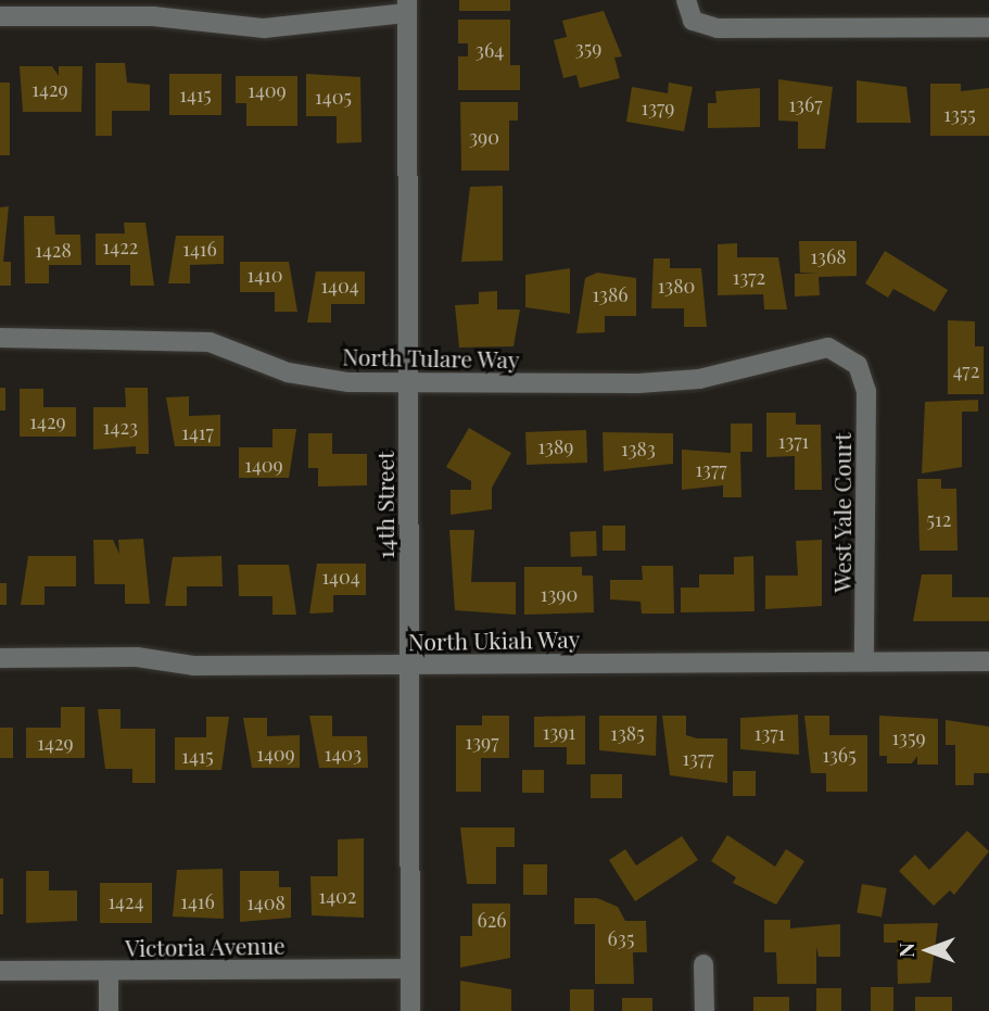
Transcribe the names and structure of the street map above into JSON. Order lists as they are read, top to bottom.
{
  "streets": {
    "street": [
      "North Tulare Way",
      "14th Street",
      "West Yale Court",
      "North Ukiah Way",
      "Victoria Avenue"
    ]
  },
  "crossings": [
    ["North Tulare Way", "14th Street"],
    ["North Tulare Way", "West Yale Court"],
    ["14th Street", "North Ukiah Way"],
    ["14th Street", "Victoria Avenue"],
    ["West Yale Court", "North Ukiah Way"]
  ],
  "house_numbers": [
    "359",
    "364",
    "1429",
    "1409",
    "1415",
    "1405",
    "1367",
    "1379",
    "1355",
    "390",
    "1422",
    "1416",
    "1428",
    "1368",
    "1410",
    "1372",
    "1404",
    "1380",
    "1386",
    "472",
    "1429",
    "1423",
    "1417",
    "1371",
    "1389",
    "1383",
    "1409",
    "1377",
    "512",
    "1404",
    "1390",
    "1391",
    "1385",
    "1371",
    "1359",
    "1397",
    "1429",
    "1409",
    "1403",
    "1365",
    "1415",
    "1377",
    "1402",
    "1424",
    "1416",
    "1408",
    "626",
    "635"
  ],
  "north": "left"
}
